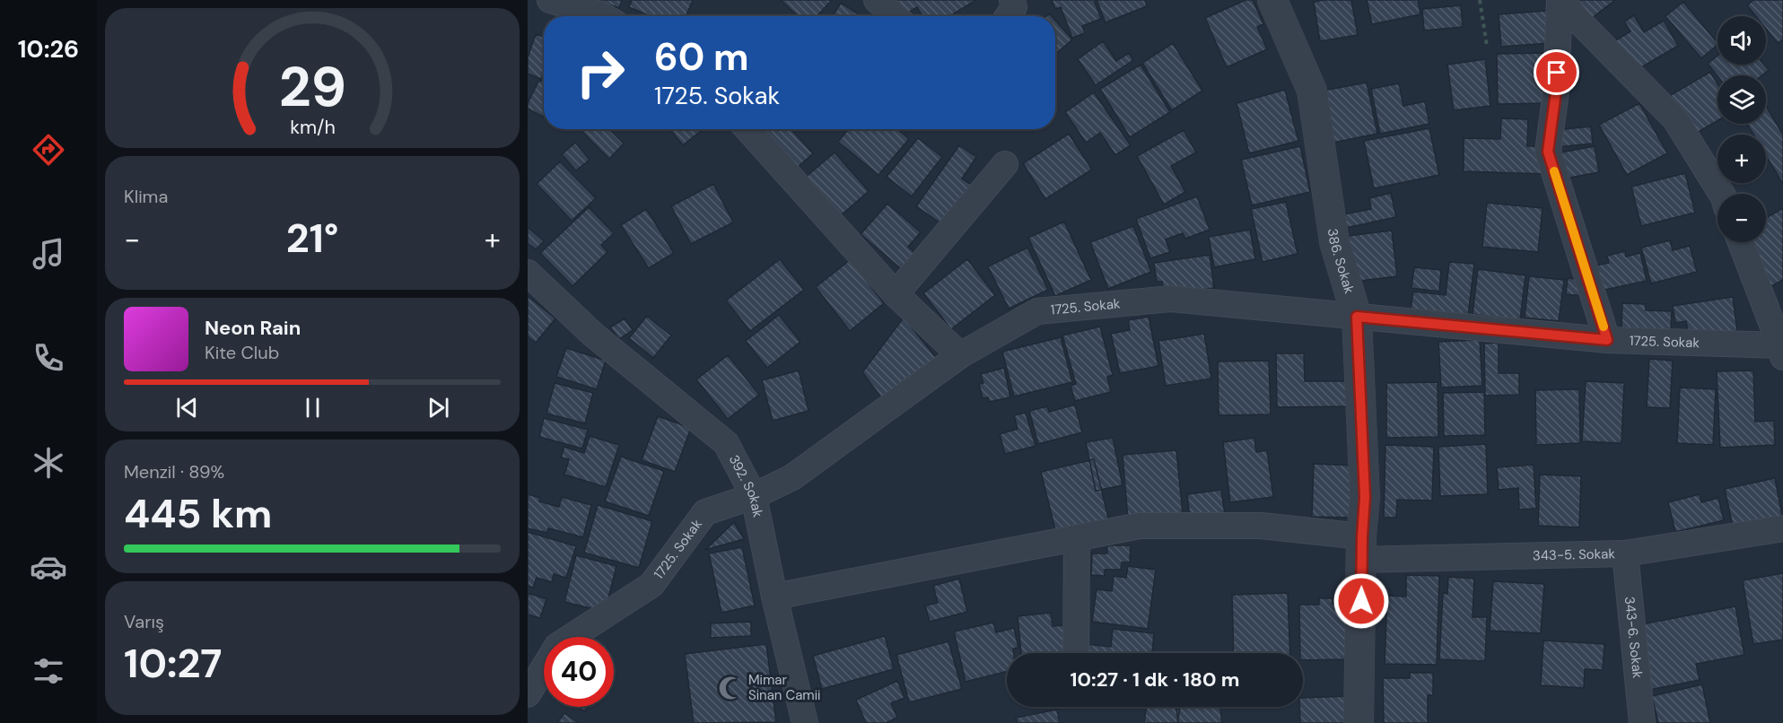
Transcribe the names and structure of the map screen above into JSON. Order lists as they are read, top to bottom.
{
  "streets": {
    "street": [
      "386. Sokak",
      "1725. Sokak",
      "392. Sokak",
      "343-5. Sokak",
      "343-6. Sokak"
    ]
  },
  "crossings": [
    ["386. Sokak", "1725. Sokak"],
    ["386. Sokak", "343-5. Sokak"],
    ["1725. Sokak", "392. Sokak"],
    ["392. Sokak", "343-5. Sokak"],
    ["343-5. Sokak", "343-6. Sokak"]
  ],
  "places": {
    "mosque": ["Mimar Sinan Camii"]
  },
  "page": {
    "tabs": "10:26",
    "map_buttons": ["+", "−"],
    "turn": ["60 m", "1725. Sokak"],
    "tile": [
      "Klima",
      ["Menzil · 89%", "445 km"],
      ["Varış", "10:27"]
    ],
    "heat": ["−", "21°", "+"],
    "song": ["Neon Rain", "Kite Club"],
    "limit": "40",
    "trip": "10:27 · 1 dk · 180 m",
    "gauge": ["29", "km/h"]
  }
}
